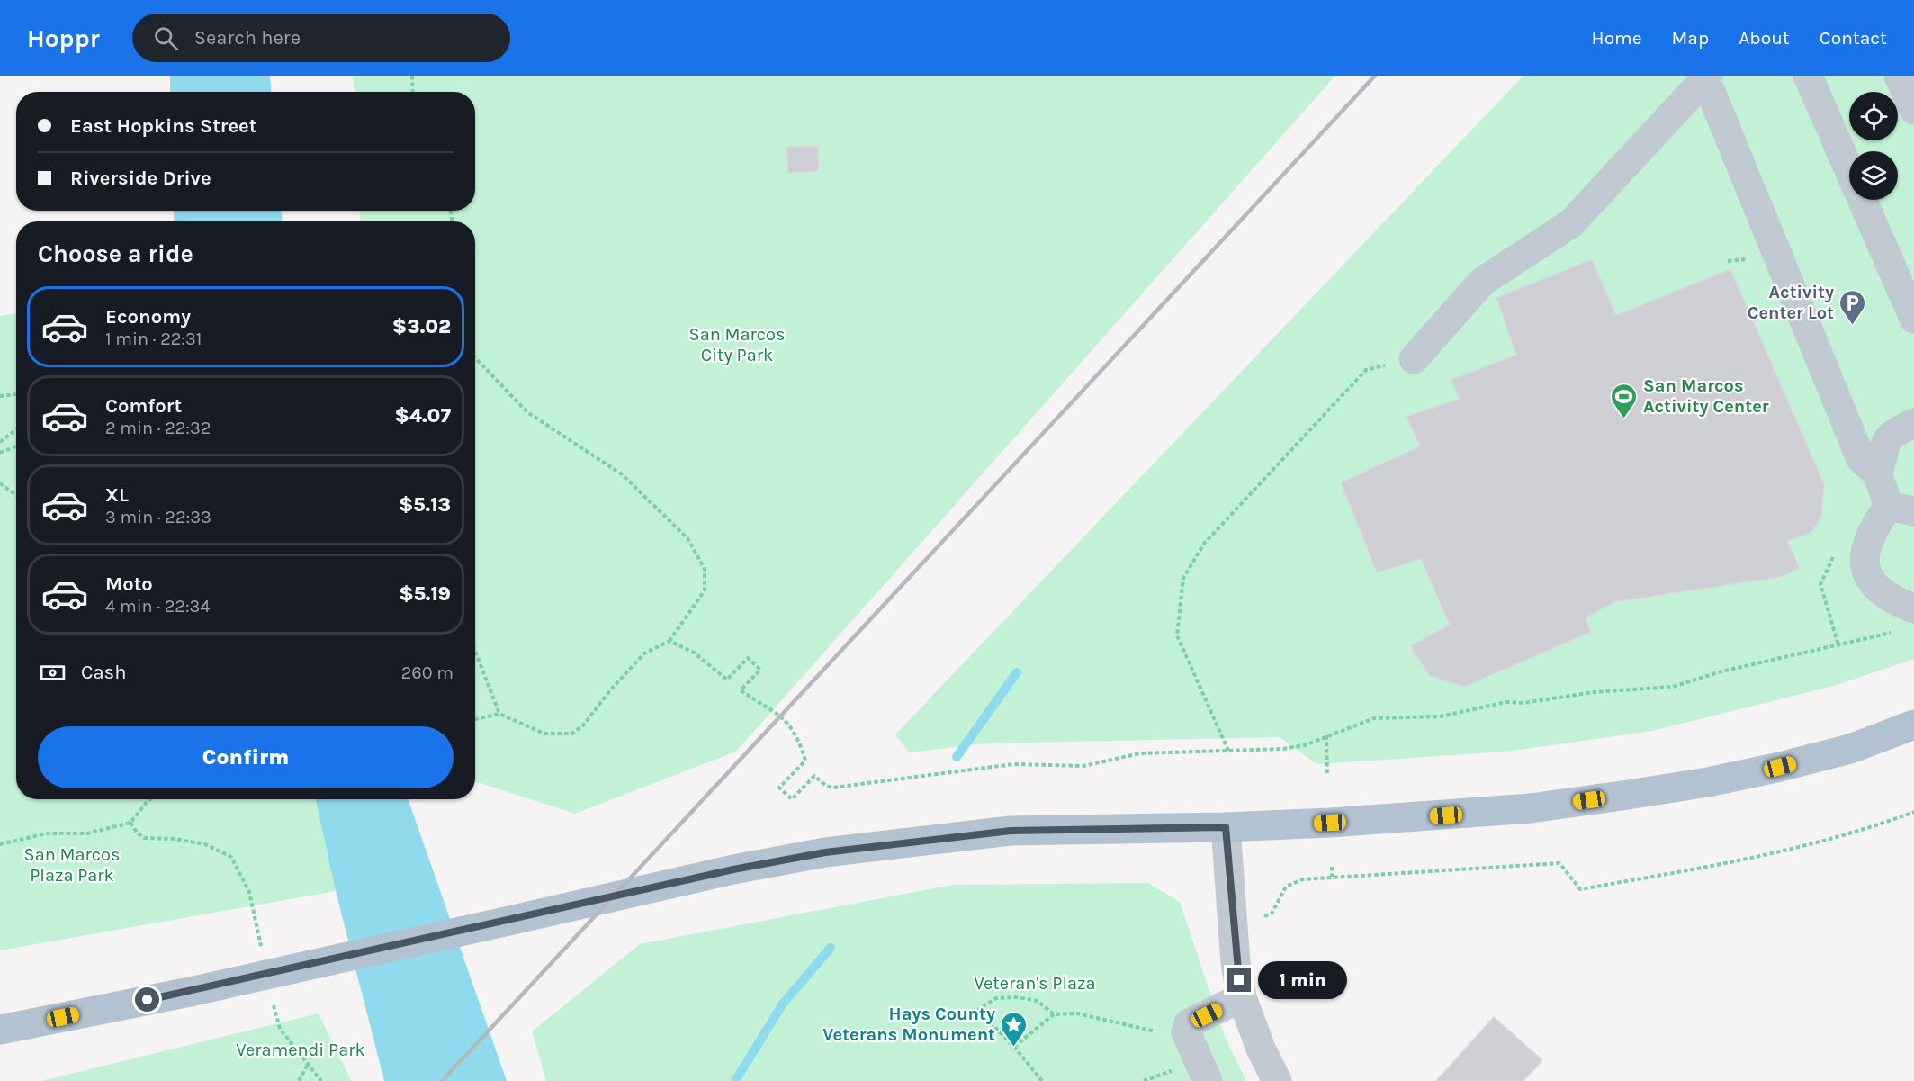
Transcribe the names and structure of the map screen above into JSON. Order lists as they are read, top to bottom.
{
  "parks": [
    "San Marcos City Park",
    "San Marcos Plaza Park",
    "Veteran's Plaza",
    "Veramendi Park"
  ],
  "places": {
    "parking": ["Activity Center Lot"],
    "sports": ["San Marcos Activity Center"],
    "place": ["Hays County Veterans Monument"]
  },
  "page": {
    "header": "Hoppr",
    "search": "Search here",
    "nav": [
      "Home",
      "Map",
      "About",
      "Contact"
    ],
    "banner": ["East Hopkins Street", "Riverside Drive"],
    "heading": "Choose a ride",
    "list": [
      {
        "name": "Economy",
        "note": "1 min · 22:31",
        "value": "$3.02"
      },
      {
        "name": "Comfort",
        "note": "2 min · 22:32",
        "value": "$4.07"
      },
      {
        "name": "XL",
        "note": "3 min · 22:33",
        "value": "$5.13"
      },
      {
        "name": "Moto",
        "note": "4 min · 22:34",
        "value": "$5.19"
      }
    ],
    "pay": ["Cash", "260 m"],
    "buttons": "Confirm",
    "bubble": "1 min"
  }
}
